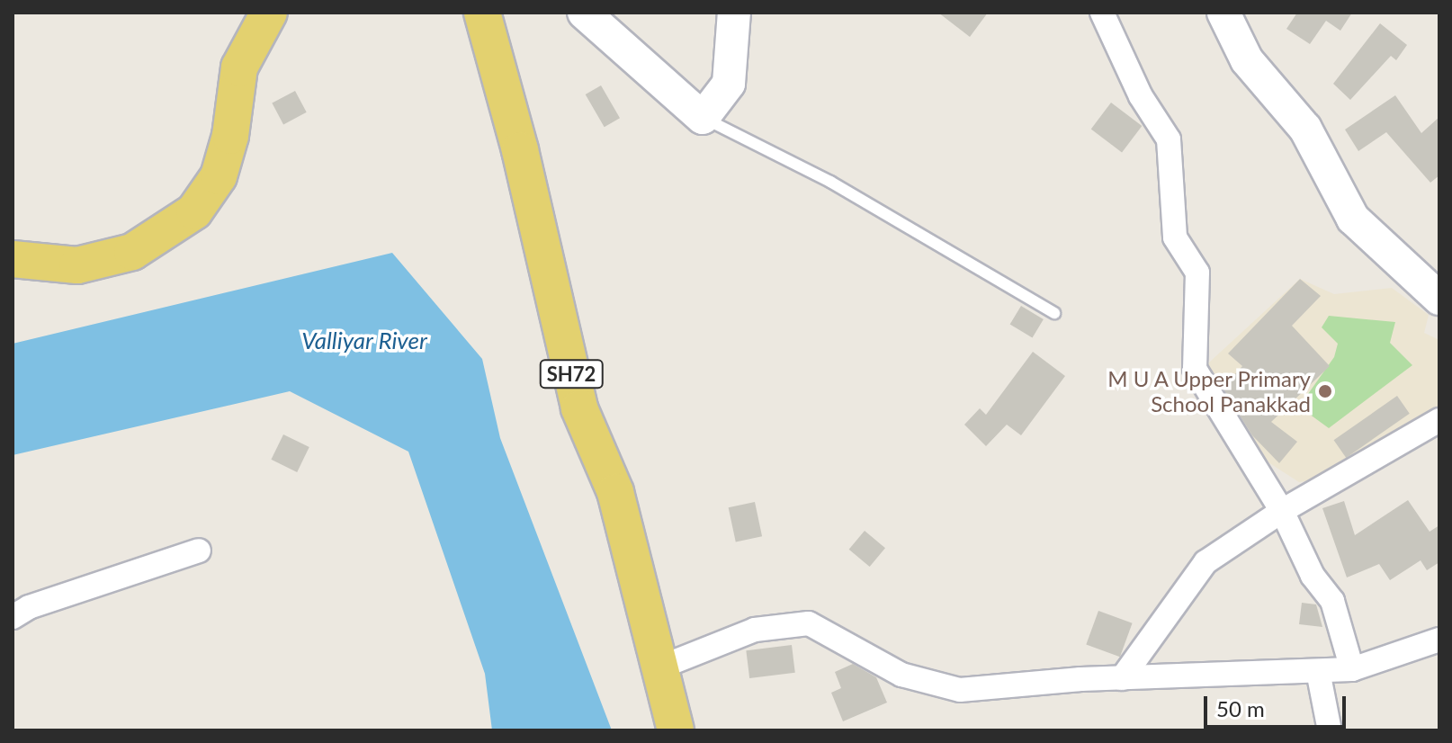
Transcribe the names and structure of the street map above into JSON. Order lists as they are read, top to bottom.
{
  "streets": {
    "main road": ["SH72"]
  },
  "water": ["Valliyar River"],
  "places": ["M U A Upper Primary School Panakkad"],
  "scale_bar": "50 m"
}
